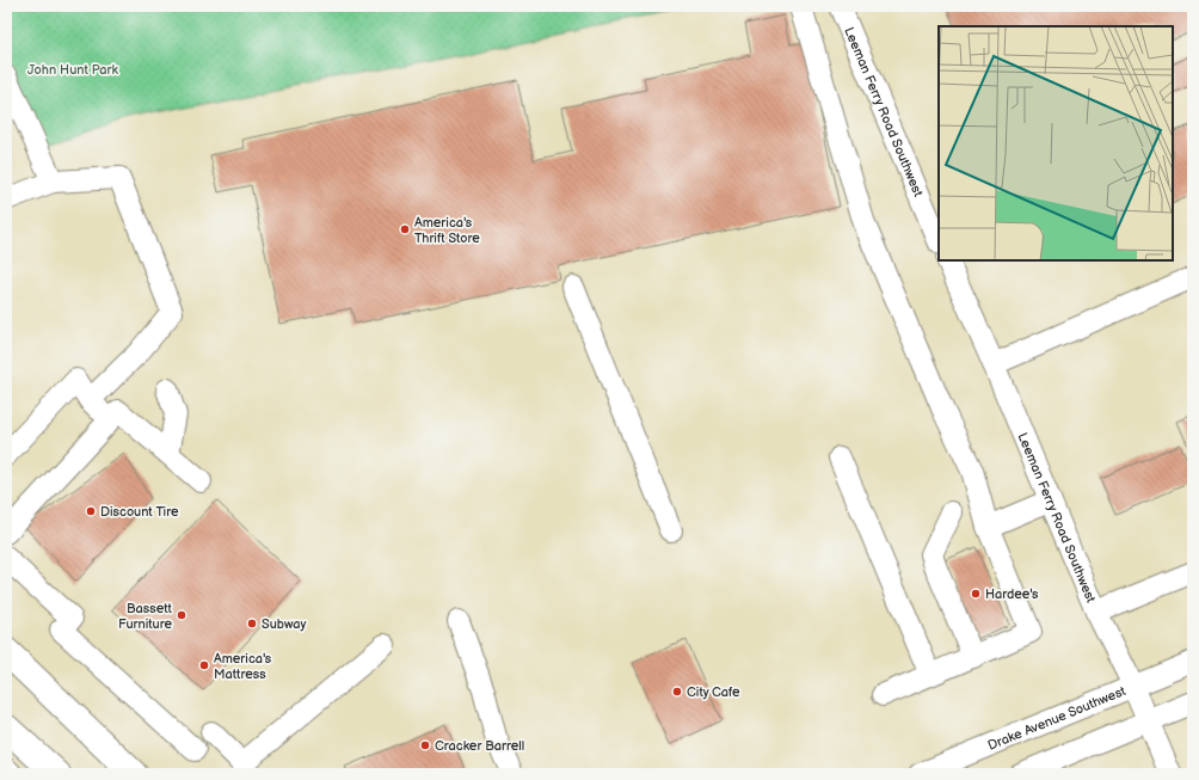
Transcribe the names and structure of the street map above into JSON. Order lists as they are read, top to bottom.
{
  "streets": {
    "street": ["Leeman Ferry Road Southwest", "Drake Avenue Southwest"]
  },
  "crossings": [
    ["Leeman Ferry Road Southwest", "Drake Avenue Southwest"]
  ],
  "parks": ["John Hunt Park"],
  "places": [
    "America's Thrift Store",
    "Discount Tire",
    "Hardee's",
    "Bassett Furniture",
    "Subway",
    "America's Mattress",
    "City Cafe",
    "Cracker Barrell"
  ]
}
